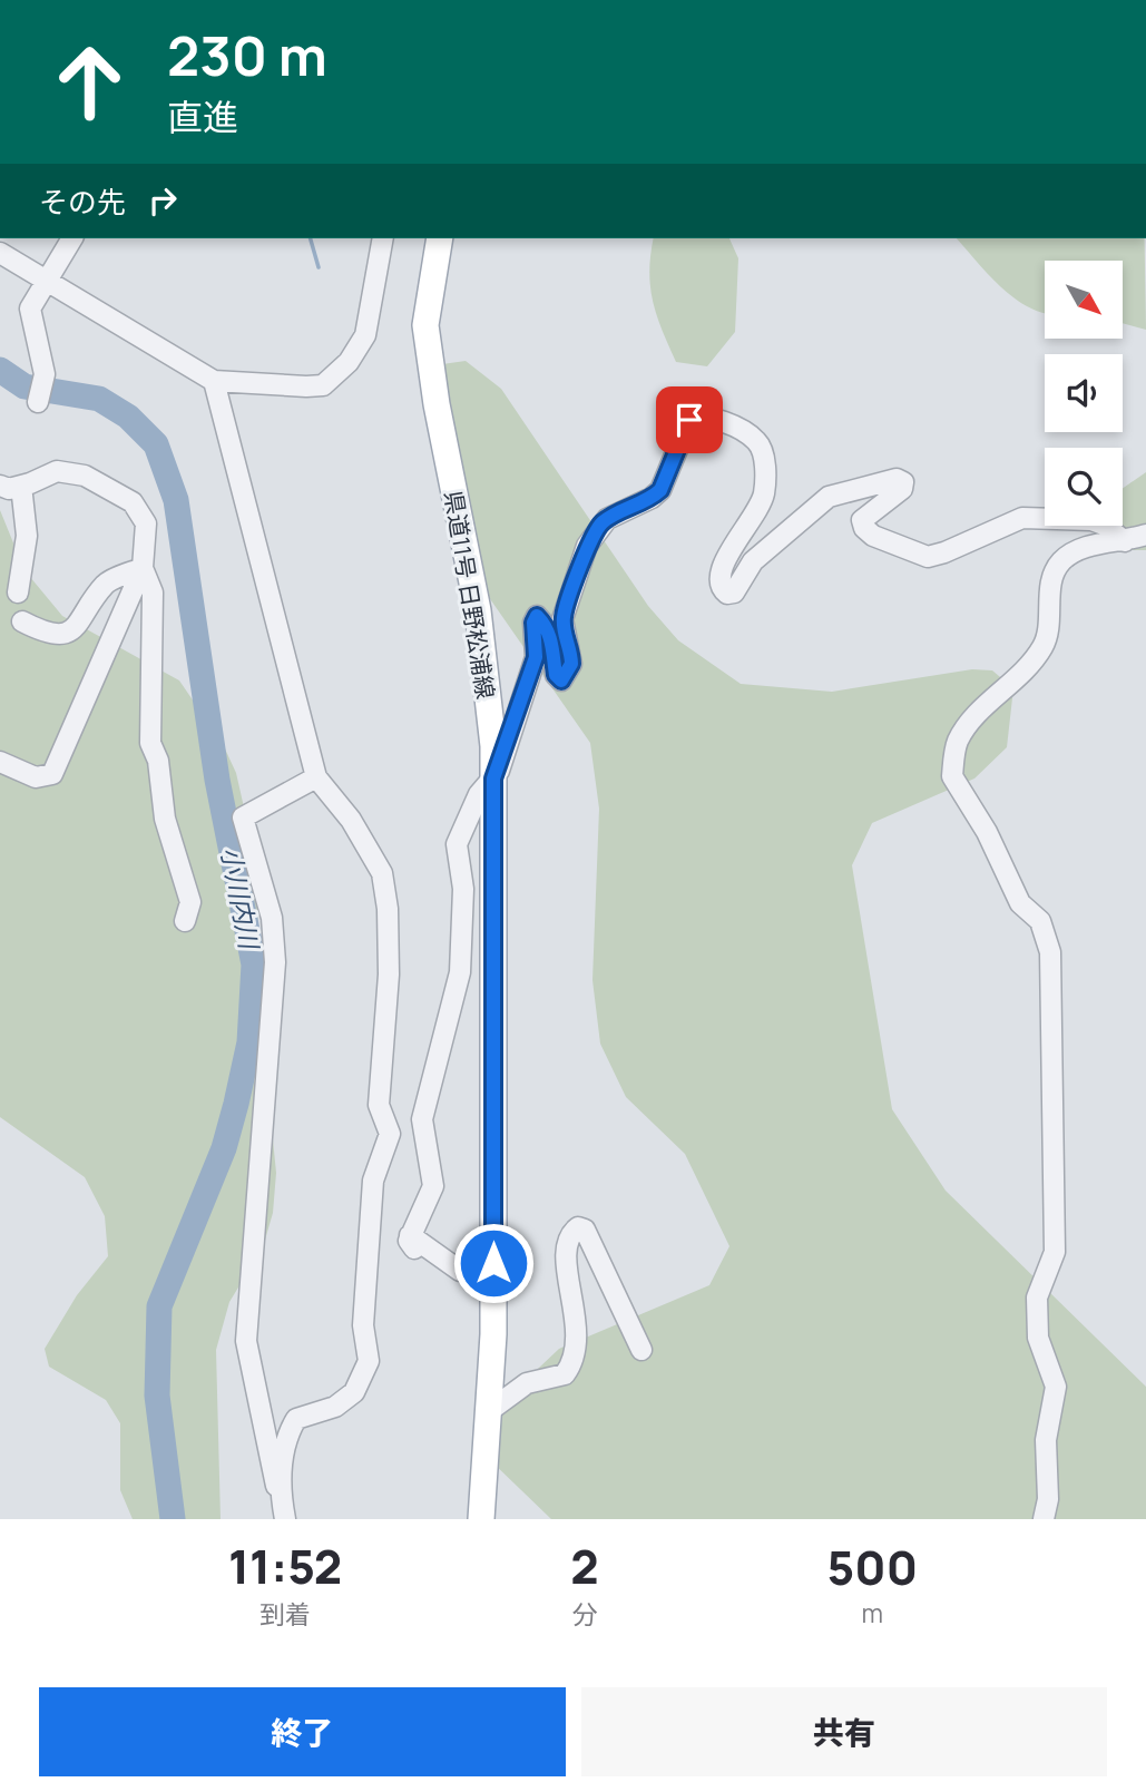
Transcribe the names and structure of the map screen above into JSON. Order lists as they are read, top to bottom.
{
  "streets": {
    "main road": ["県道11号 日野松浦線"]
  },
  "water": ["小川内川"],
  "north": "bottom right",
  "page": {
    "turn": ["230 m", "直進"],
    "then": "その先",
    "eta": [
      "11:52",
      "到着",
      "2",
      "分",
      "500",
      "m"
    ],
    "buttons": ["終了", "共有"]
  }
}
